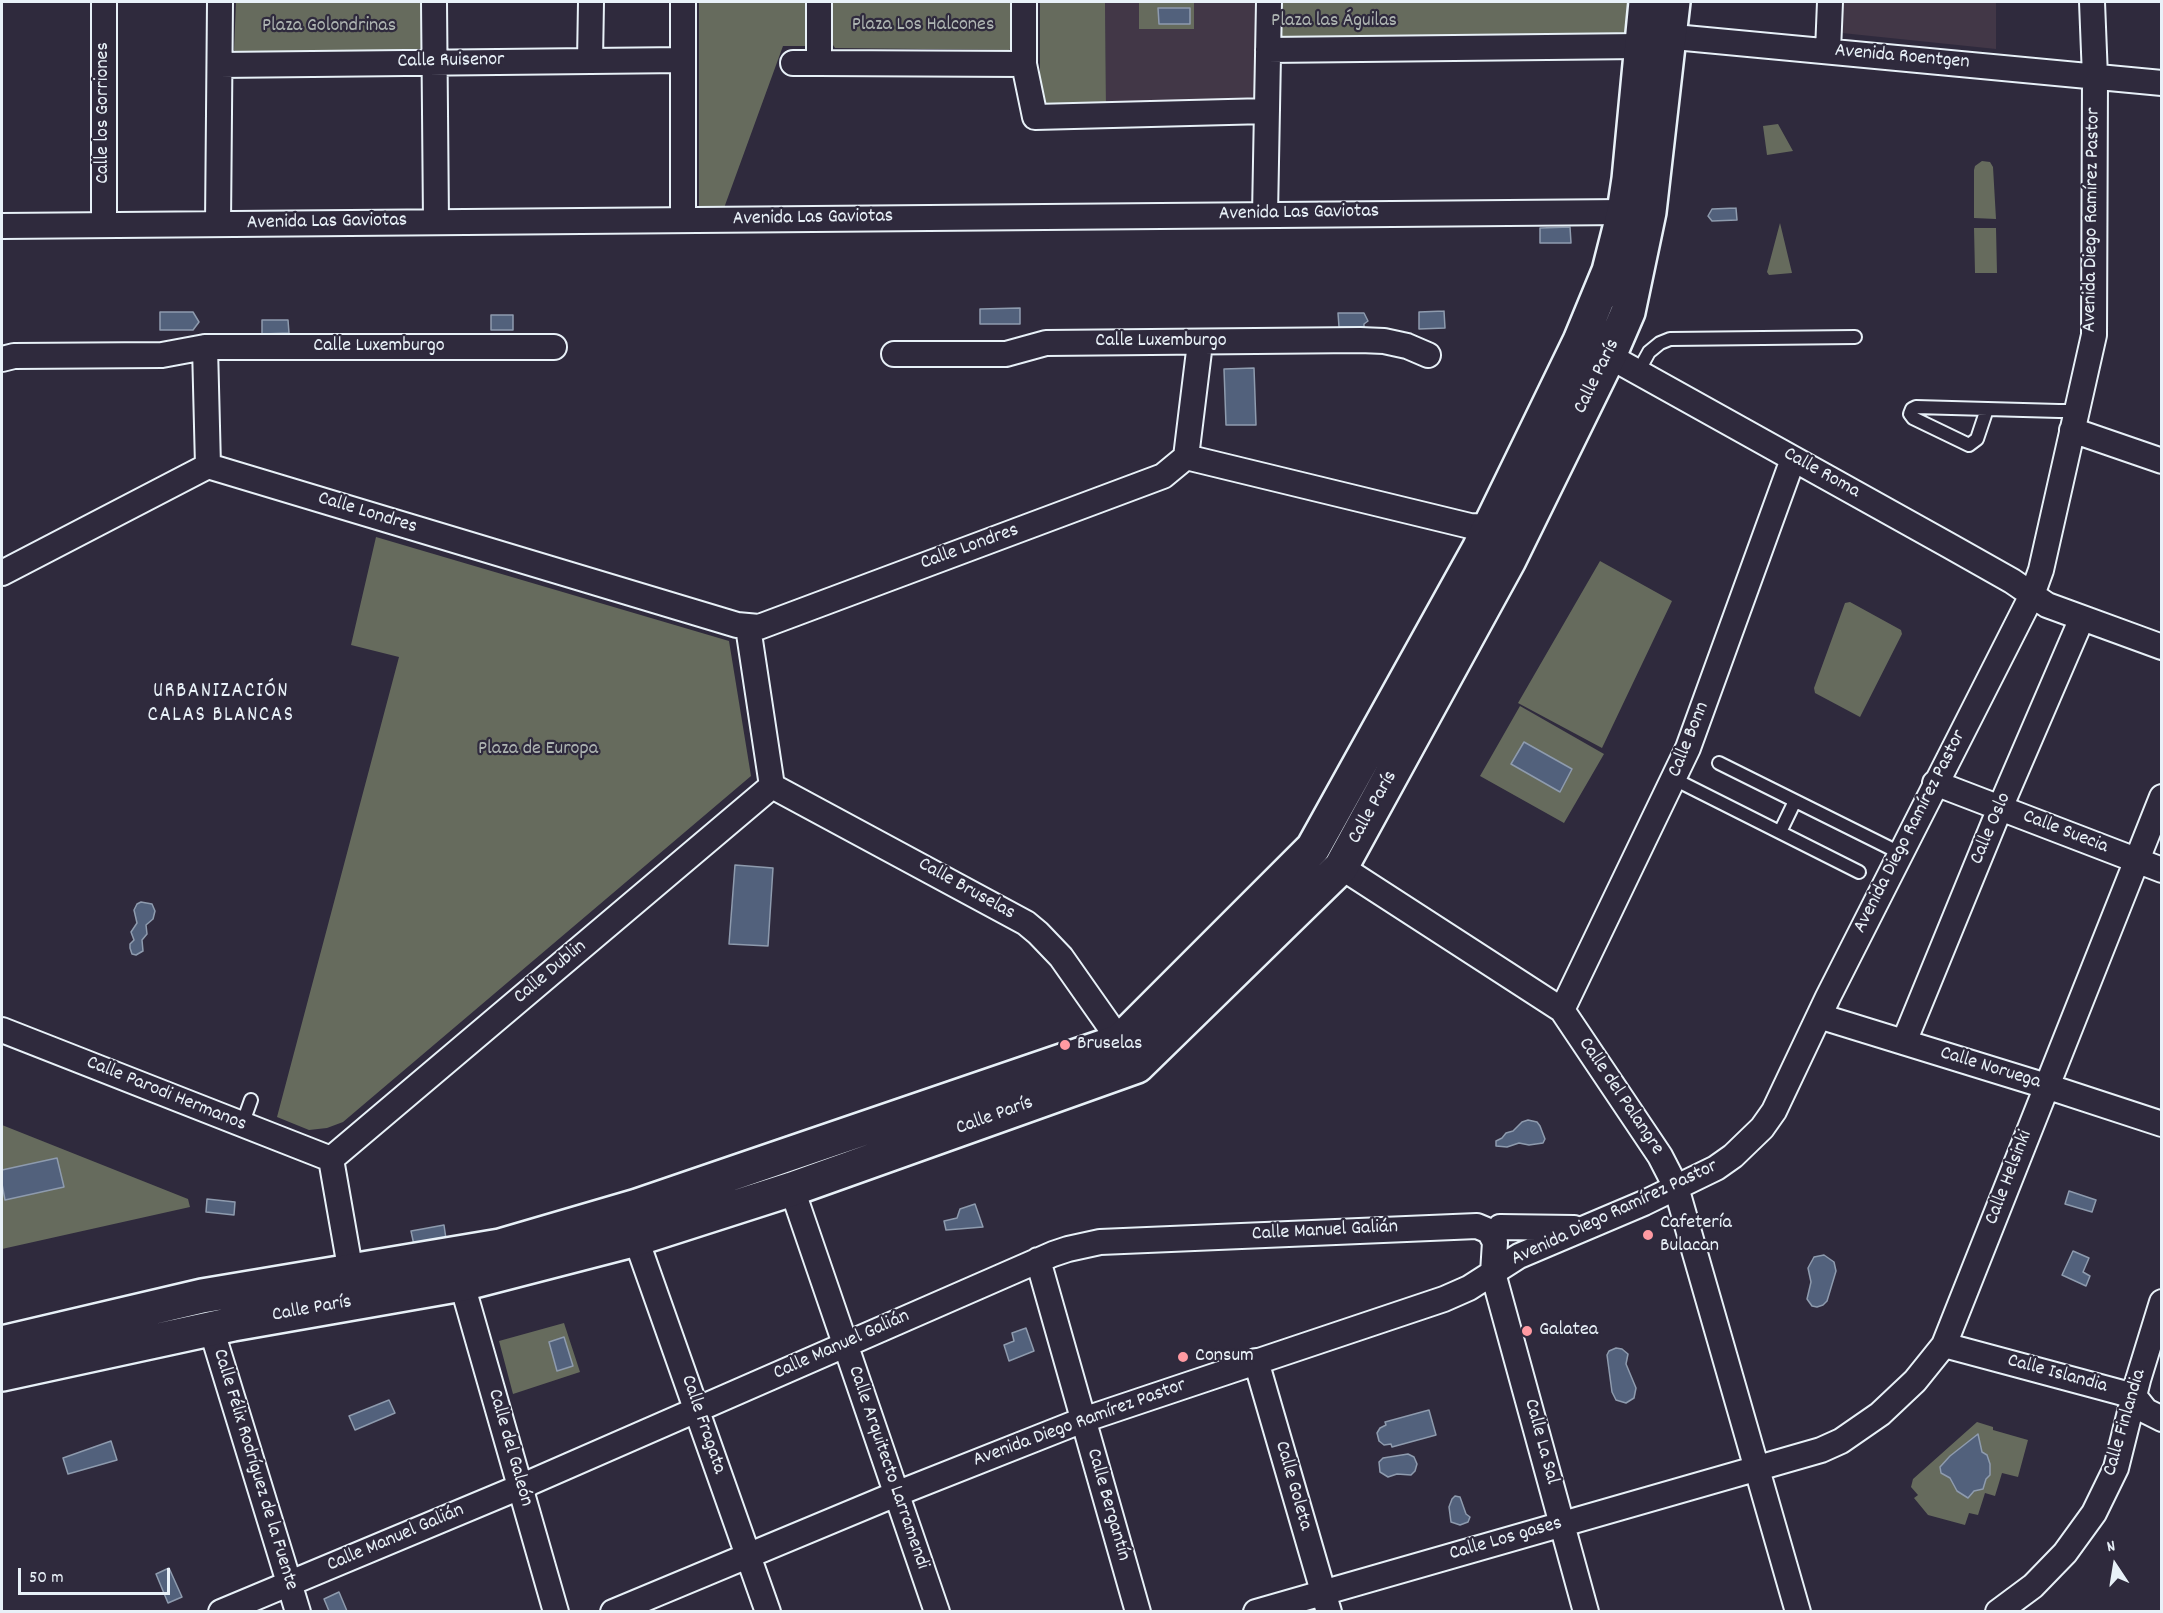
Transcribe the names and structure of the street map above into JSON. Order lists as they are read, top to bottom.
{
  "streets": {
    "main road": ["Calle París", "Calle Félix Rodríguez de la Fuente"],
    "street": [
      "Avenida Roentgen",
      "Calle Ruisenor",
      "Calle los Gorriones",
      "Avenida Las Gaviotas",
      "Avenida Diego Ramírez Pastor",
      "Calle Luxemburgo",
      "Calle Roma",
      "Calle Londres",
      "Calle Bonn",
      "Calle Oslo",
      "Calle Suecia",
      "Calle Bruselas",
      "Calle Dublin",
      "Calle Noruega",
      "Calle Parodi Hermanos",
      "Calle del Palangre",
      "Calle Helsinki",
      "Calle Manuel Galián",
      "Calle Islandia",
      "Calle Finlandia",
      "Calle Fragata",
      "Calle La Sal",
      "Calle del Galeón",
      "Calle Arquitecto Larramendi",
      "Calle Goleta",
      "Calle Bergantín",
      "Calle Los gases"
    ]
  },
  "crossings": [
    ["Avenida Roentgen", "Avenida Diego Ramírez Pastor"],
    ["Avenida Roentgen", "Calle París"],
    ["Calle los Gorriones", "Avenida Las Gaviotas"],
    ["Avenida Las Gaviotas", "Calle París"],
    ["Avenida Diego Ramírez Pastor", "Calle Roma"],
    ["Avenida Diego Ramírez Pastor", "Calle Suecia"],
    ["Avenida Diego Ramírez Pastor", "Calle Noruega"],
    ["Avenida Diego Ramírez Pastor", "Calle del Palangre"],
    ["Avenida Diego Ramírez Pastor", "Calle Fragata"],
    ["Avenida Diego Ramírez Pastor", "Calle La Sal"],
    ["Avenida Diego Ramírez Pastor", "Calle Arquitecto Larramendi"],
    ["Avenida Diego Ramírez Pastor", "Calle Goleta"],
    ["Avenida Diego Ramírez Pastor", "Calle Bergantín"],
    ["Calle París", "Calle Roma"],
    ["Calle París", "Calle Bruselas"],
    ["Calle París", "Calle del Palangre"],
    ["Calle París", "Calle Fragata"],
    ["Calle París", "Calle del Galeón"],
    ["Calle París", "Calle Arquitecto Larramendi"],
    ["Calle París", "Calle Félix Rodríguez de la Fuente"],
    ["Calle Roma", "Calle Bonn"],
    ["Calle Roma", "Calle Oslo"],
    ["Calle Bonn", "Calle del Palangre"],
    ["Calle Oslo", "Calle Suecia"],
    ["Calle Oslo", "Calle Noruega"],
    ["Calle Suecia", "Calle Helsinki"],
    ["Calle Bruselas", "Calle Dublin"],
    ["Calle Dublin", "Calle Parodi Hermanos"],
    ["Calle Noruega", "Calle Helsinki"],
    ["Calle del Palangre", "Calle Helsinki"],
    ["Calle del Palangre", "Calle Los gases"],
    ["Calle Helsinki", "Calle Islandia"],
    ["Calle Helsinki", "Calle Los gases"],
    ["Calle Manuel Galián", "Calle Fragata"],
    ["Calle Manuel Galián", "Calle del Galeón"],
    ["Calle Manuel Galián", "Calle Arquitecto Larramendi"],
    ["Calle Manuel Galián", "Calle Félix Rodríguez de la Fuente"],
    ["Calle Manuel Galián", "Calle Bergantín"],
    ["Calle Islandia", "Calle Finlandia"],
    ["Calle La Sal", "Calle Los gases"],
    ["Calle Goleta", "Calle Los gases"]
  ],
  "districts": ["URBANIZACIÓN CALAS BLANCAS"],
  "parks": [
    "Plaza las Águilas",
    "Plaza Los Halcones",
    "Plaza Golondrinas",
    "Plaza de Europa"
  ],
  "places": [
    "Bruselas",
    "Cafetería Bulacan",
    "Galatea",
    "Consum"
  ],
  "scale_bar": "50 m",
  "north": "top"
}
